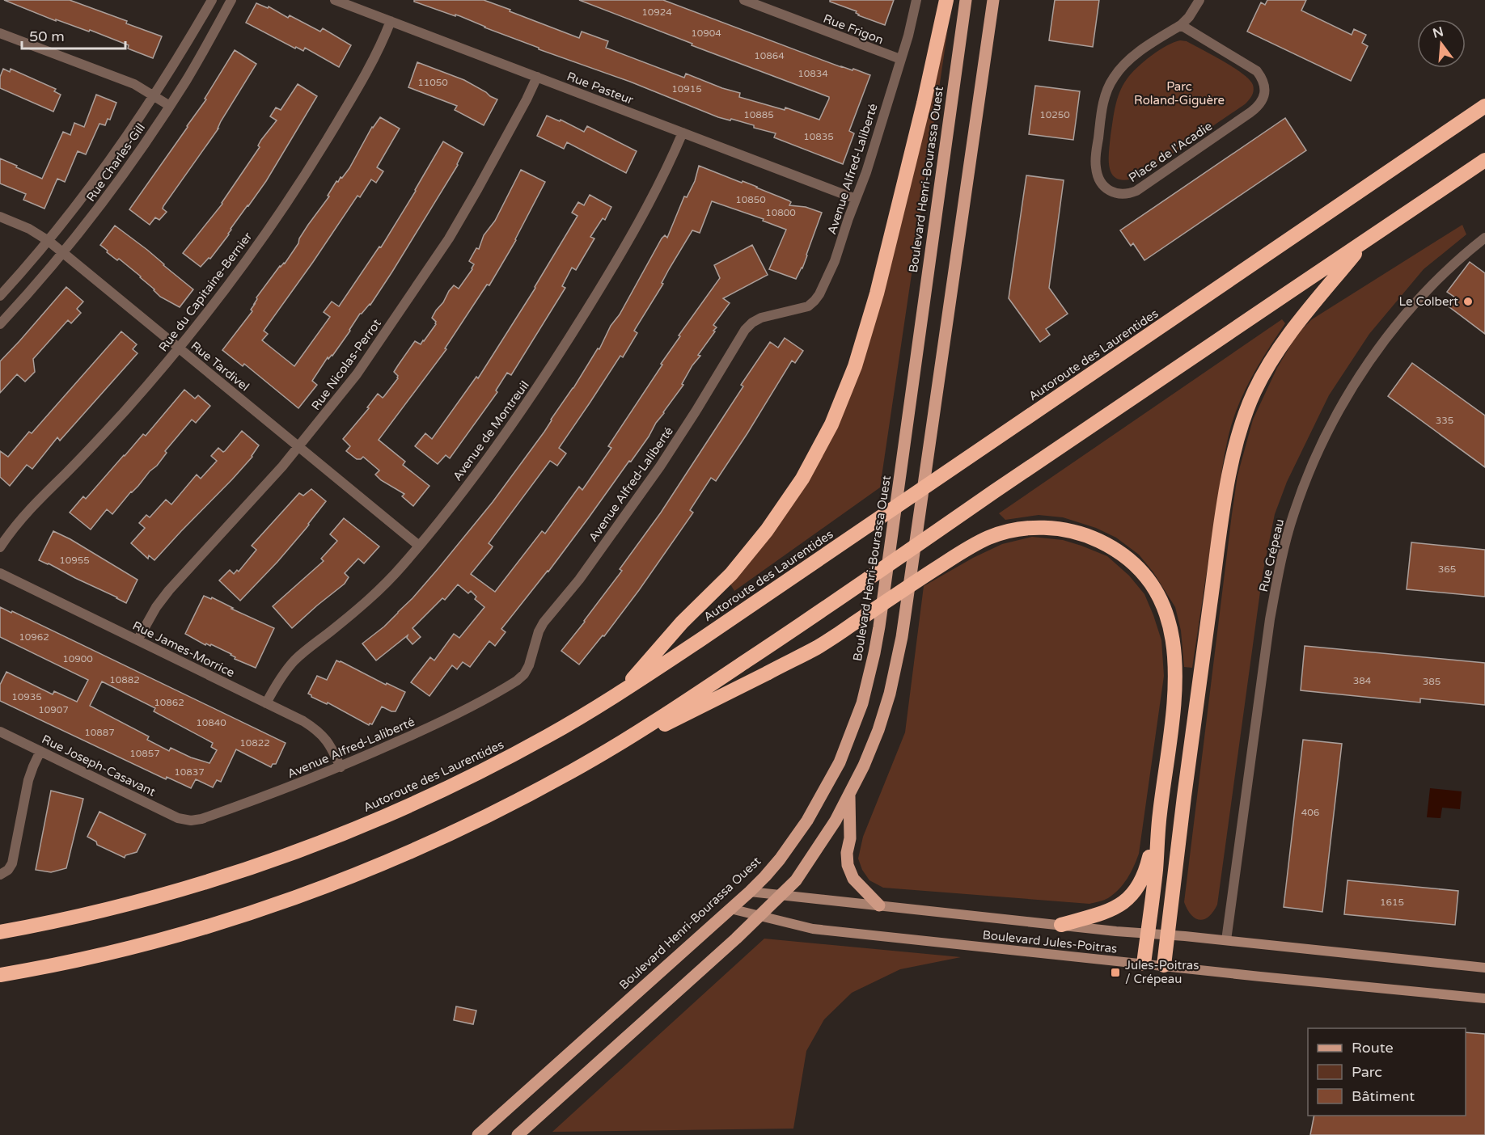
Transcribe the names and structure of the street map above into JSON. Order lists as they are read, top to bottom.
{
  "streets": {
    "highway": ["Autoroute des Laurentides"],
    "main road": ["Boulevard Henri-Bourassa Ouest"],
    "street": [
      "Rue Frigon",
      "Rue Pasteur",
      "Place de l'Acadie",
      "Rue Charles-Gill",
      "Avenue Alfred-Laliberté",
      "Rue du Capitaine-Bernier",
      "Rue Nicolas-Perrot",
      "Rue Tardivel",
      "Avenue de Montreuil",
      "Rue Crépeau",
      "Rue James-Morrice",
      "Rue Joseph-Casavant",
      "Boulevard Jules-Poitras"
    ]
  },
  "crossings": [
    ["Rue Frigon", "Avenue Alfred-Laliberté"],
    ["Rue Pasteur", "Avenue Alfred-Laliberté"],
    ["Rue Pasteur", "Rue du Capitaine-Bernier"],
    ["Rue Pasteur", "Rue Nicolas-Perrot"],
    ["Rue Pasteur", "Avenue de Montreuil"],
    ["Rue Charles-Gill", "Rue Tardivel"],
    ["Avenue Alfred-Laliberté", "Rue James-Morrice"],
    ["Avenue Alfred-Laliberté", "Rue Joseph-Casavant"],
    ["Boulevard Henri-Bourassa Ouest", "Boulevard Jules-Poitras"],
    ["Rue du Capitaine-Bernier", "Rue Tardivel"],
    ["Rue Nicolas-Perrot", "Rue Tardivel"],
    ["Rue Nicolas-Perrot", "Rue James-Morrice"],
    ["Rue Tardivel", "Avenue de Montreuil"],
    ["Avenue de Montreuil", "Rue James-Morrice"],
    ["Rue Crépeau", "Boulevard Jules-Poitras"]
  ],
  "parks": ["Parc Roland-Giguère"],
  "places": {
    "other": ["Le Colbert"],
    "transit": ["Jules-Poitras / Crépeau"]
  },
  "house_numbers": [
    "10924",
    "10904",
    "10864",
    "10834",
    "11050",
    "10915",
    "10885",
    "10250",
    "10835",
    "10850",
    "10800",
    "335",
    "10955",
    "365",
    "10962",
    "10900",
    "10882",
    "384",
    "385",
    "10935",
    "10862",
    "10907",
    "10840",
    "10887",
    "10822",
    "10857",
    "10837",
    "406",
    "1615"
  ],
  "legend": ["Route", "Parc", "Bâtiment"],
  "scale_bar": "50 m",
  "north": "top"
}
